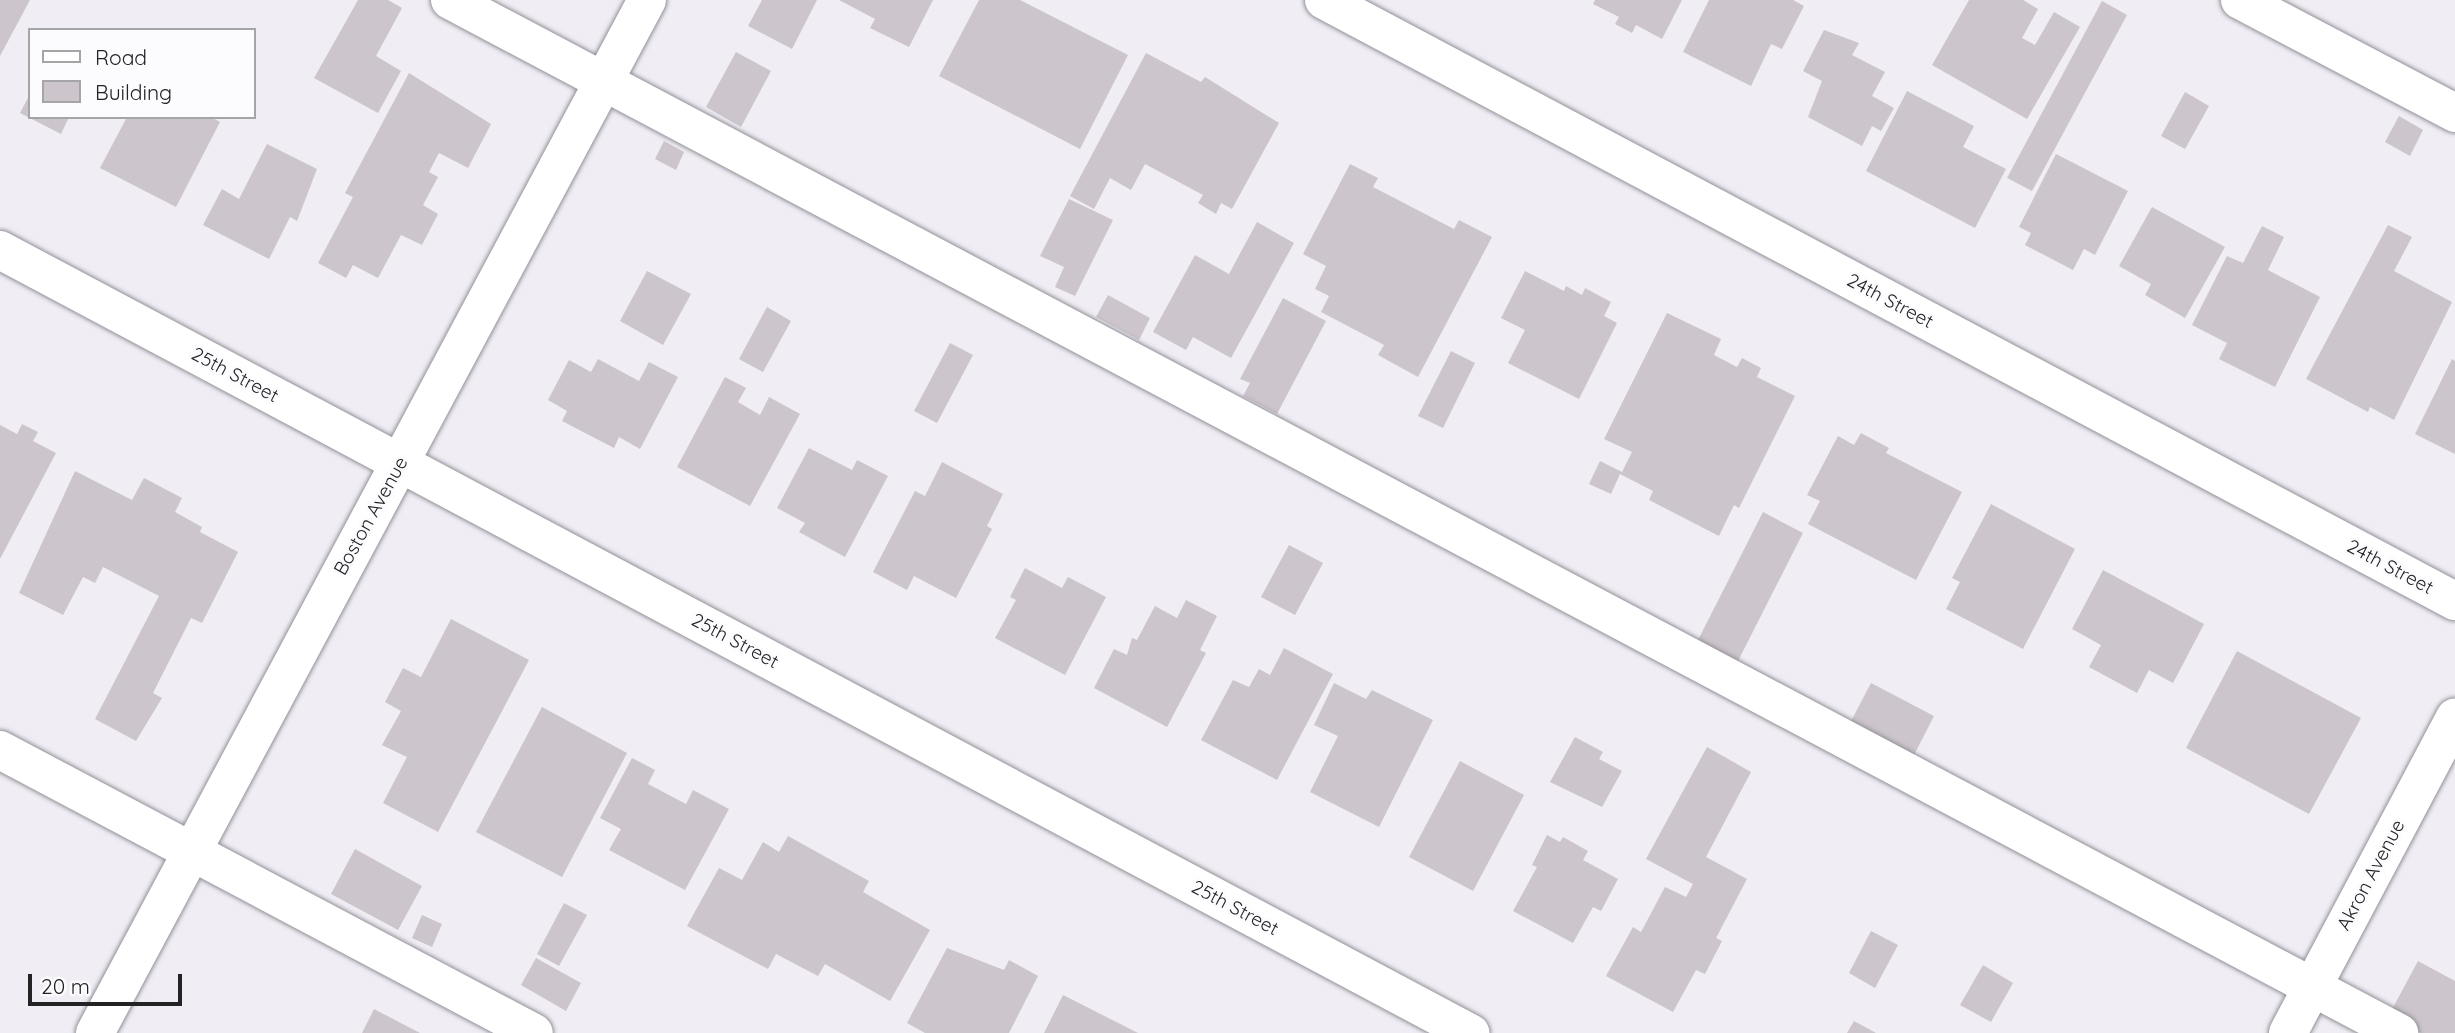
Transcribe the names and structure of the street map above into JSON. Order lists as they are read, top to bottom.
{
  "streets": {
    "street": [
      "24th Street",
      "25th Street",
      "Boston Avenue",
      "Akron Avenue"
    ]
  },
  "crossings": [
    ["25th Street", "Boston Avenue"]
  ],
  "legend": ["Road", "Building"],
  "scale_bar": "20 m"
}
